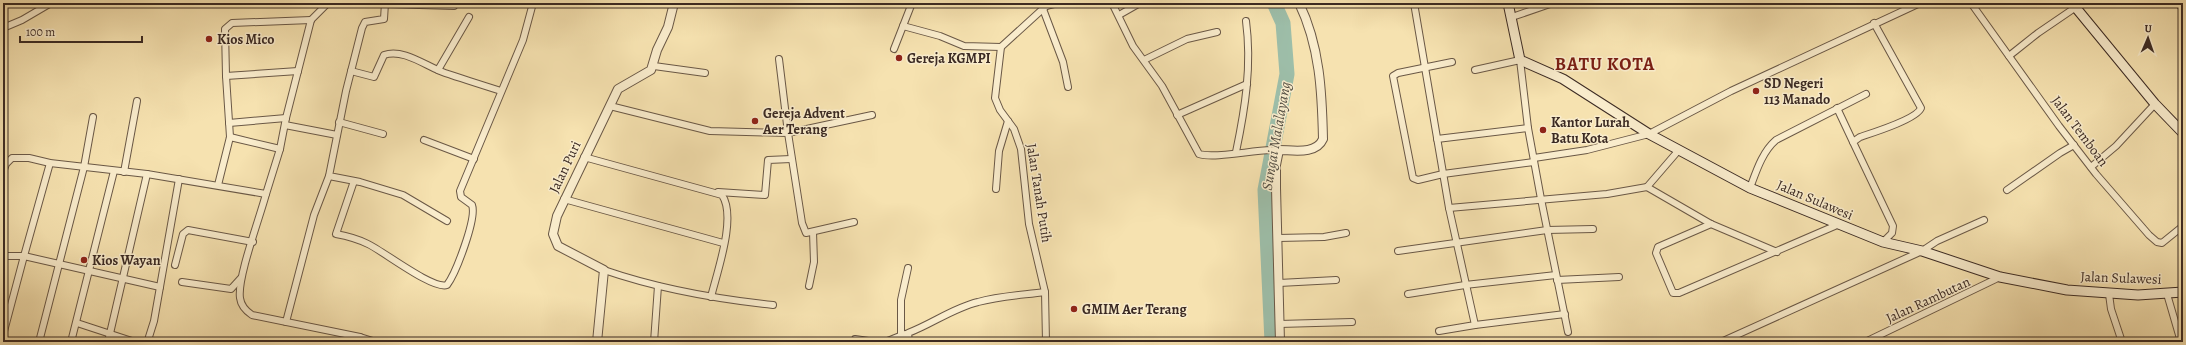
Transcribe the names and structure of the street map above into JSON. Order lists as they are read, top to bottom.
{
  "streets": {
    "main road": ["Jalan Sulawesi"],
    "street": [
      "Jalan Temboan",
      "Jalan Puri",
      "Jalan Tanah Putih",
      "Jalan Rambutan"
    ]
  },
  "crossings": [
    ["Jalan Sulawesi", "Jalan Rambutan"]
  ],
  "districts": ["BATU KOTA"],
  "water": ["Sungai Malalayang"],
  "places": [
    "Kios Mico",
    "Gereja KGMPI",
    "SD Negeri 113 Manado",
    "Gereja Advent Aer Terang",
    "Kantor Lurah Batu Kota",
    "Kios Wayan",
    "GMIM Aer Terang"
  ],
  "scale_bar": "100 m",
  "north": "top"
}
